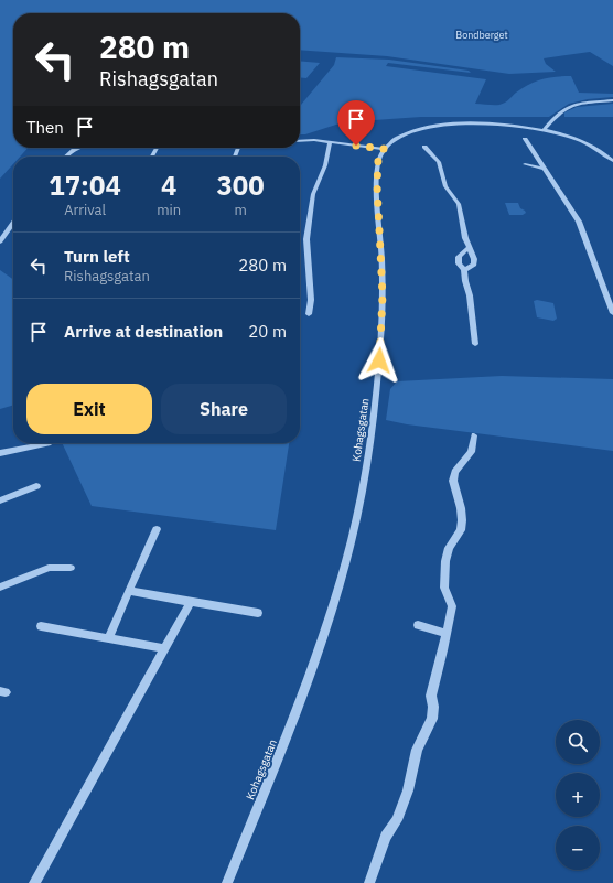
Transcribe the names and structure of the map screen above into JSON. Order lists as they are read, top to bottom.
{
  "streets": {
    "street": ["Kohagsgatan"]
  },
  "parks": ["Bondberget"],
  "page": {
    "turn": ["280 m", "Rishagsgatan"],
    "then": "Then",
    "eta": [
      "17:04",
      "Arrival",
      "4",
      "min",
      "300",
      "m"
    ],
    "list": [
      {
        "name": "Turn left",
        "note": "Rishagsgatan",
        "value": "280 m"
      },
      {
        "name": "Arrive at destination",
        "value": "20 m"
      }
    ],
    "buttons": ["Exit", "Share"],
    "map_buttons": ["+", "−"]
  }
}
